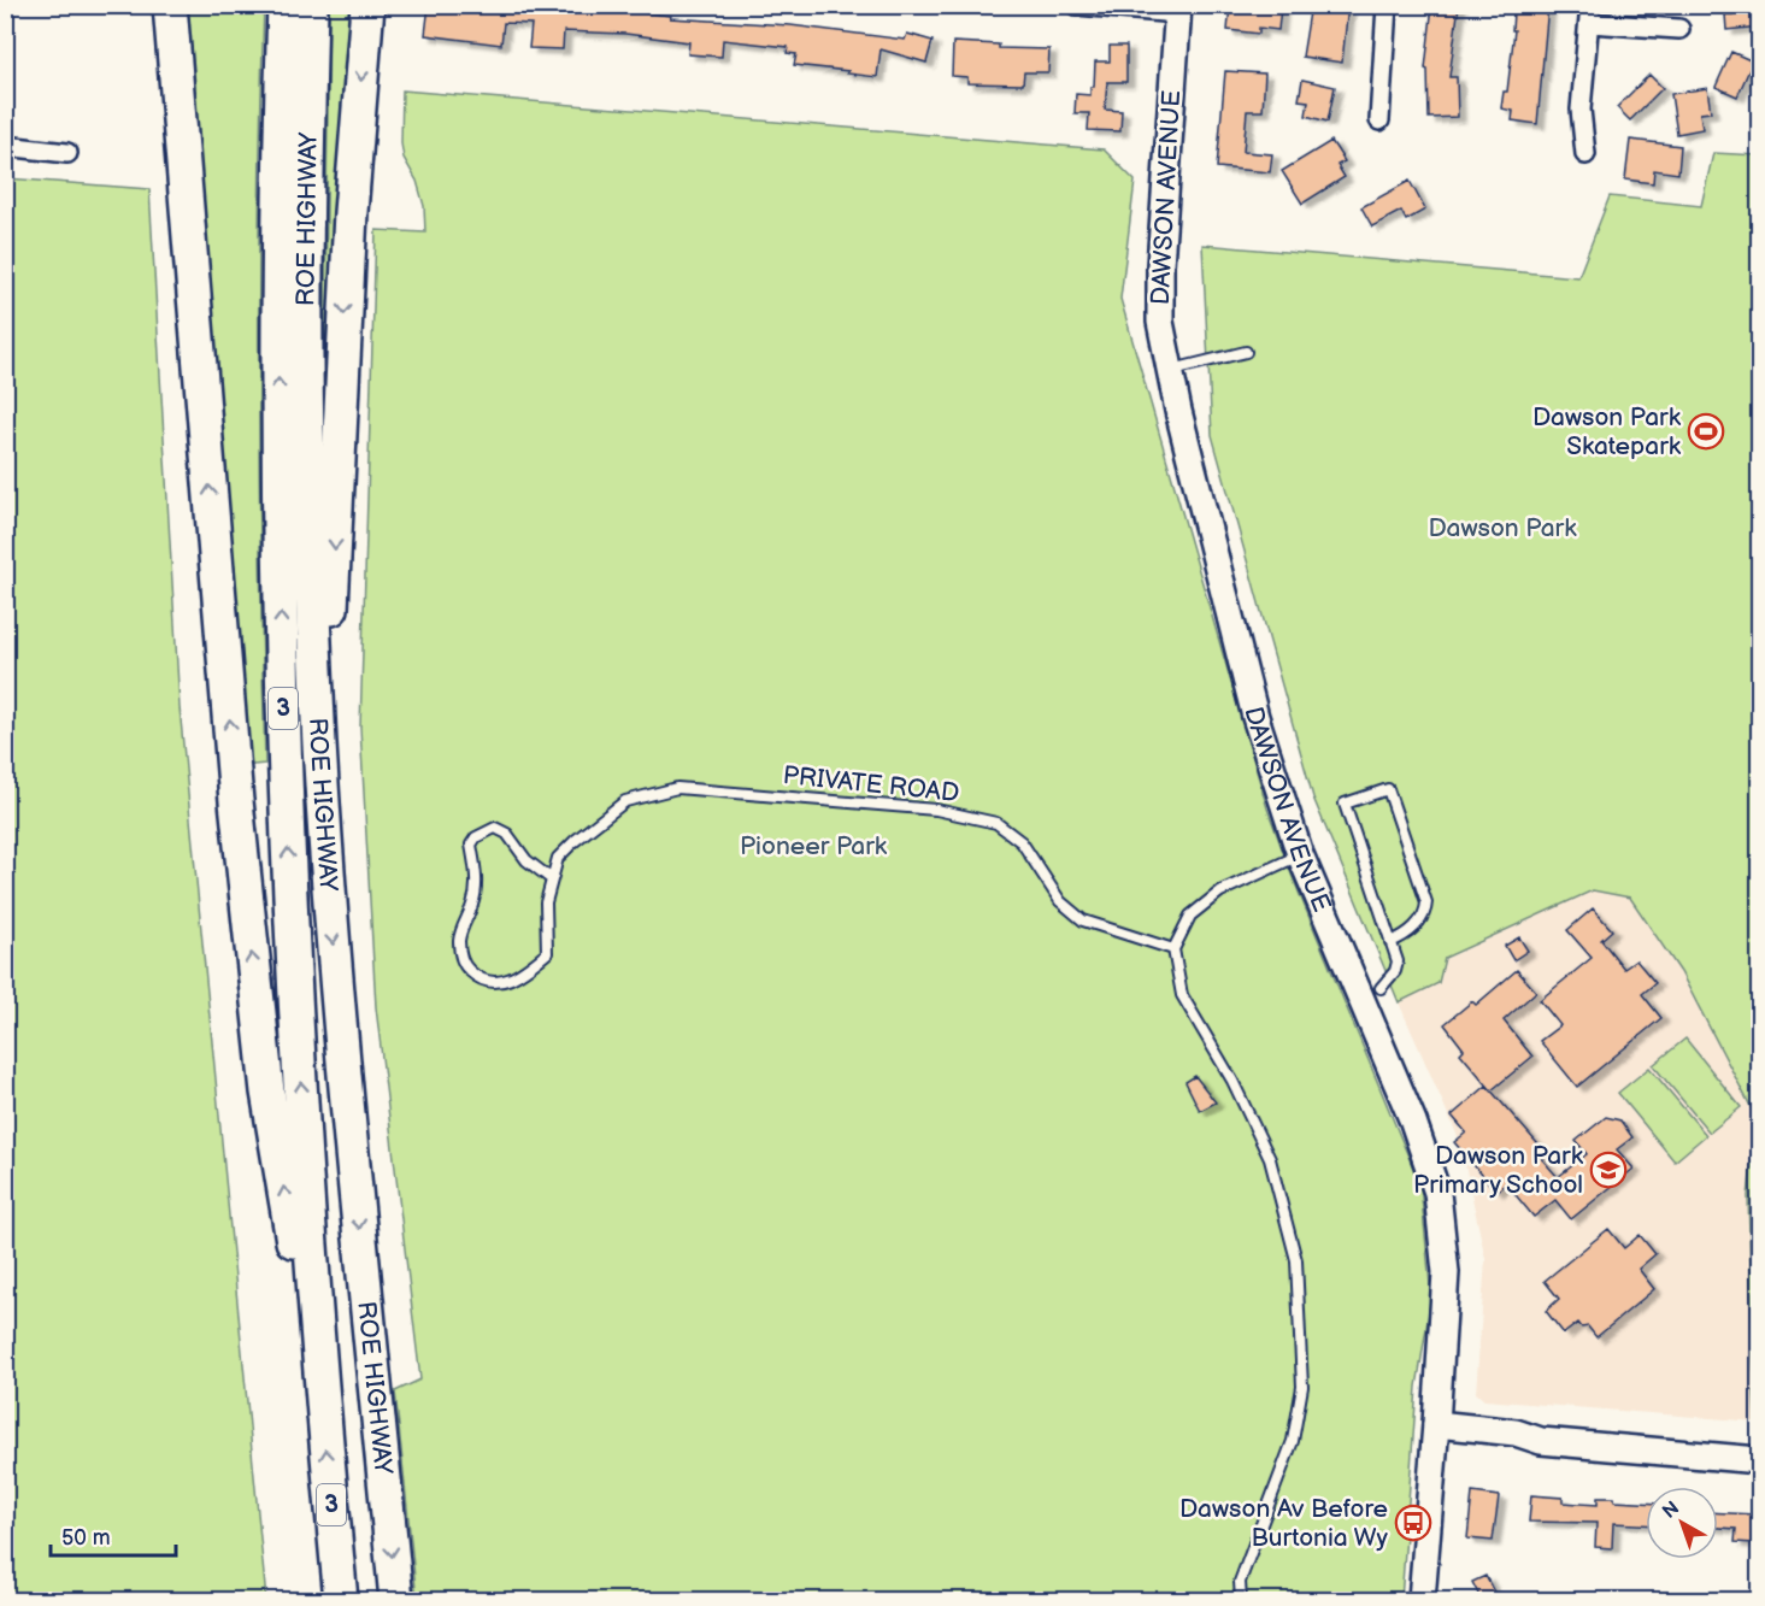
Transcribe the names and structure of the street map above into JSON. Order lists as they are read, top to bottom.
{
  "streets": {
    "highway": ["ROE HIGHWAY", "3"],
    "main road": ["DAWSON AVENUE"],
    "lane": ["PRIVATE ROAD"]
  },
  "parks": ["Dawson Park", "Pioneer Park"],
  "places": {
    "sports": ["Dawson Park Skatepark"],
    "school or university": ["Dawson Park Primary School"],
    "bus stop": ["Dawson Av Before Burtonia Wy"]
  },
  "scale_bar": "50 m",
  "north": "top left"
}
